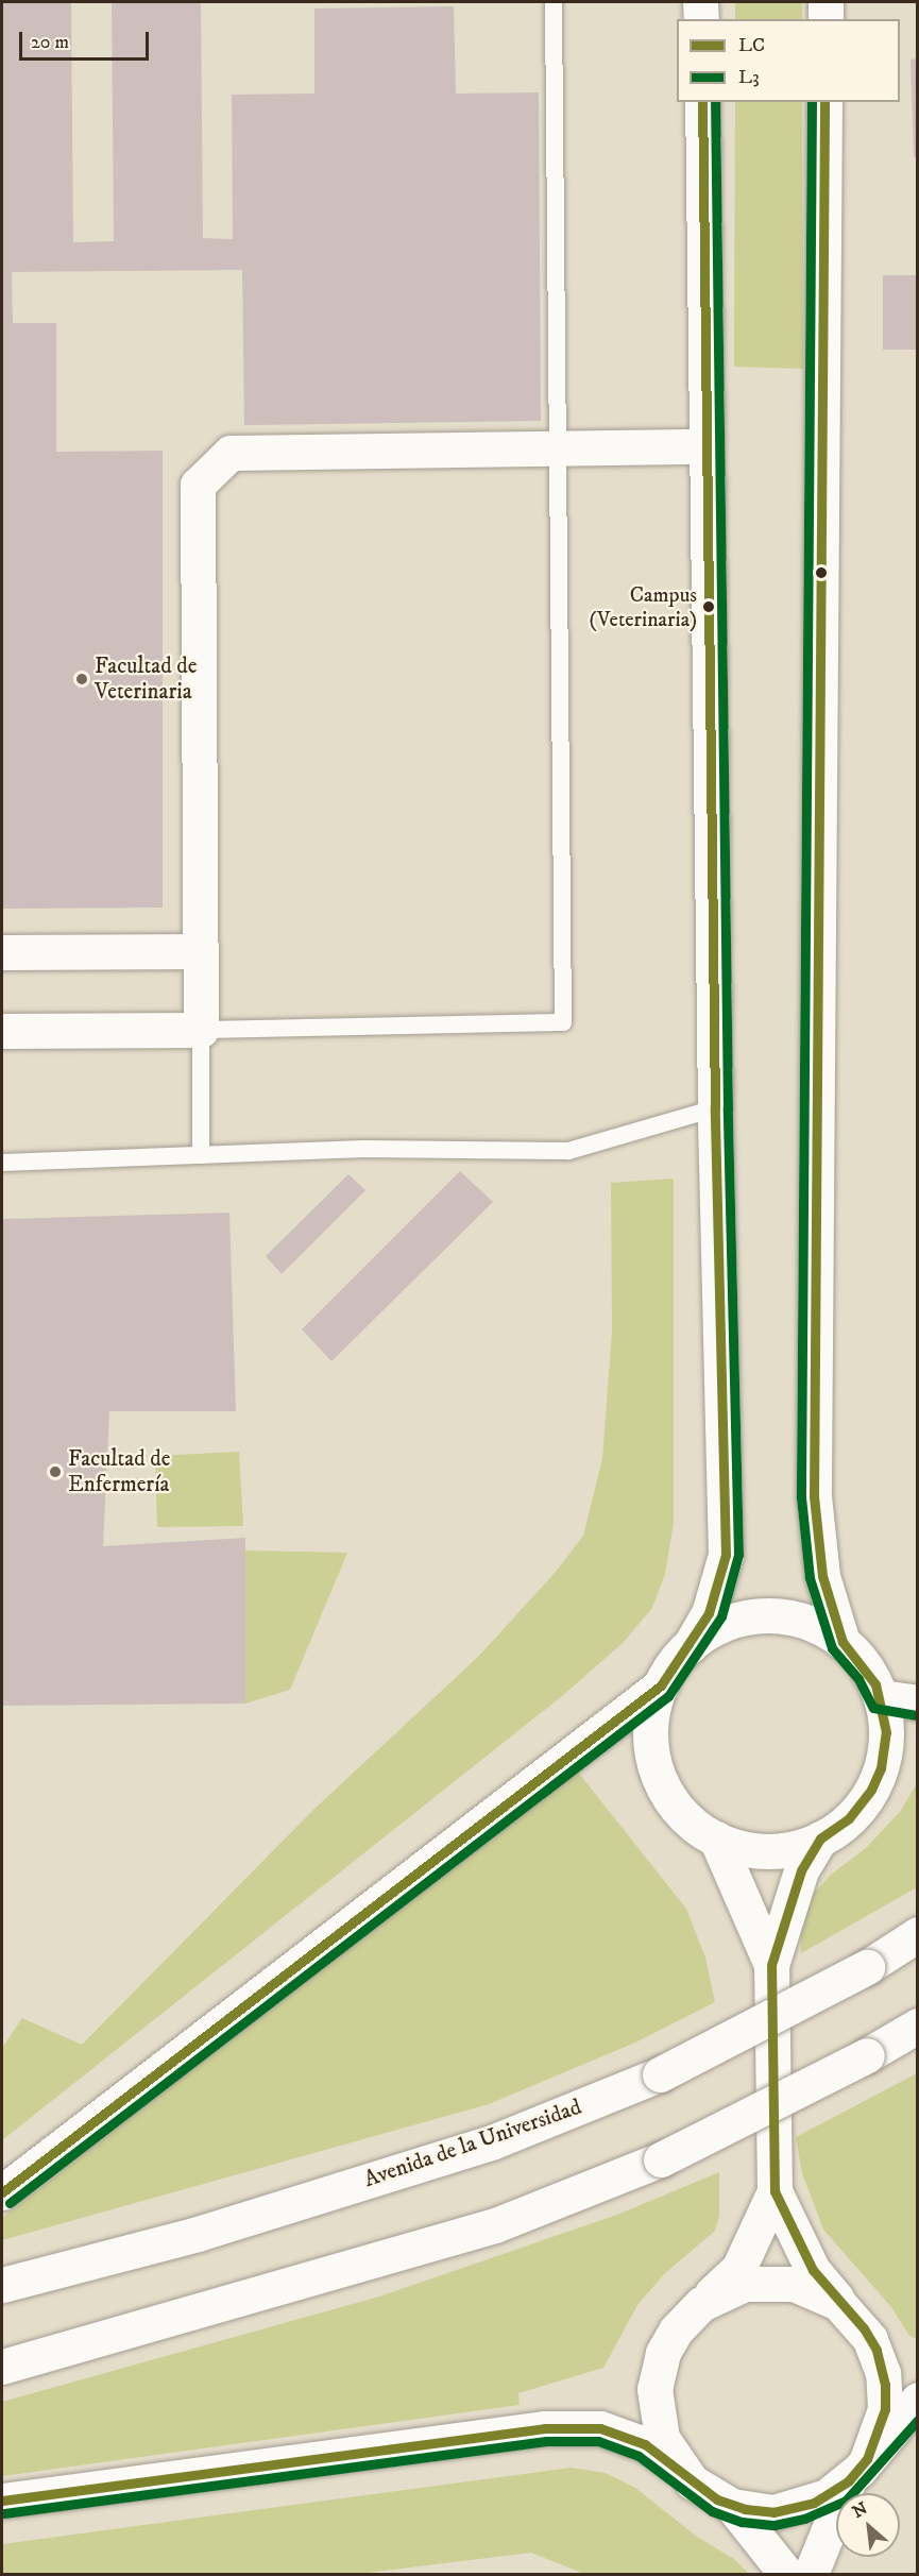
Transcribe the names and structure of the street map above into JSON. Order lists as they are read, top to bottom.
{
  "streets": {
    "main road": ["Avenida de la Universidad"]
  },
  "places": ["Campus (Veterinaria)", "Facultad de Veterinaria", "Facultad de Enfermería"],
  "lines": ["transit line LC", "transit line L3"],
  "legend": ["LC", "L3"],
  "scale_bar": "20 m",
  "north": "top left"
}
